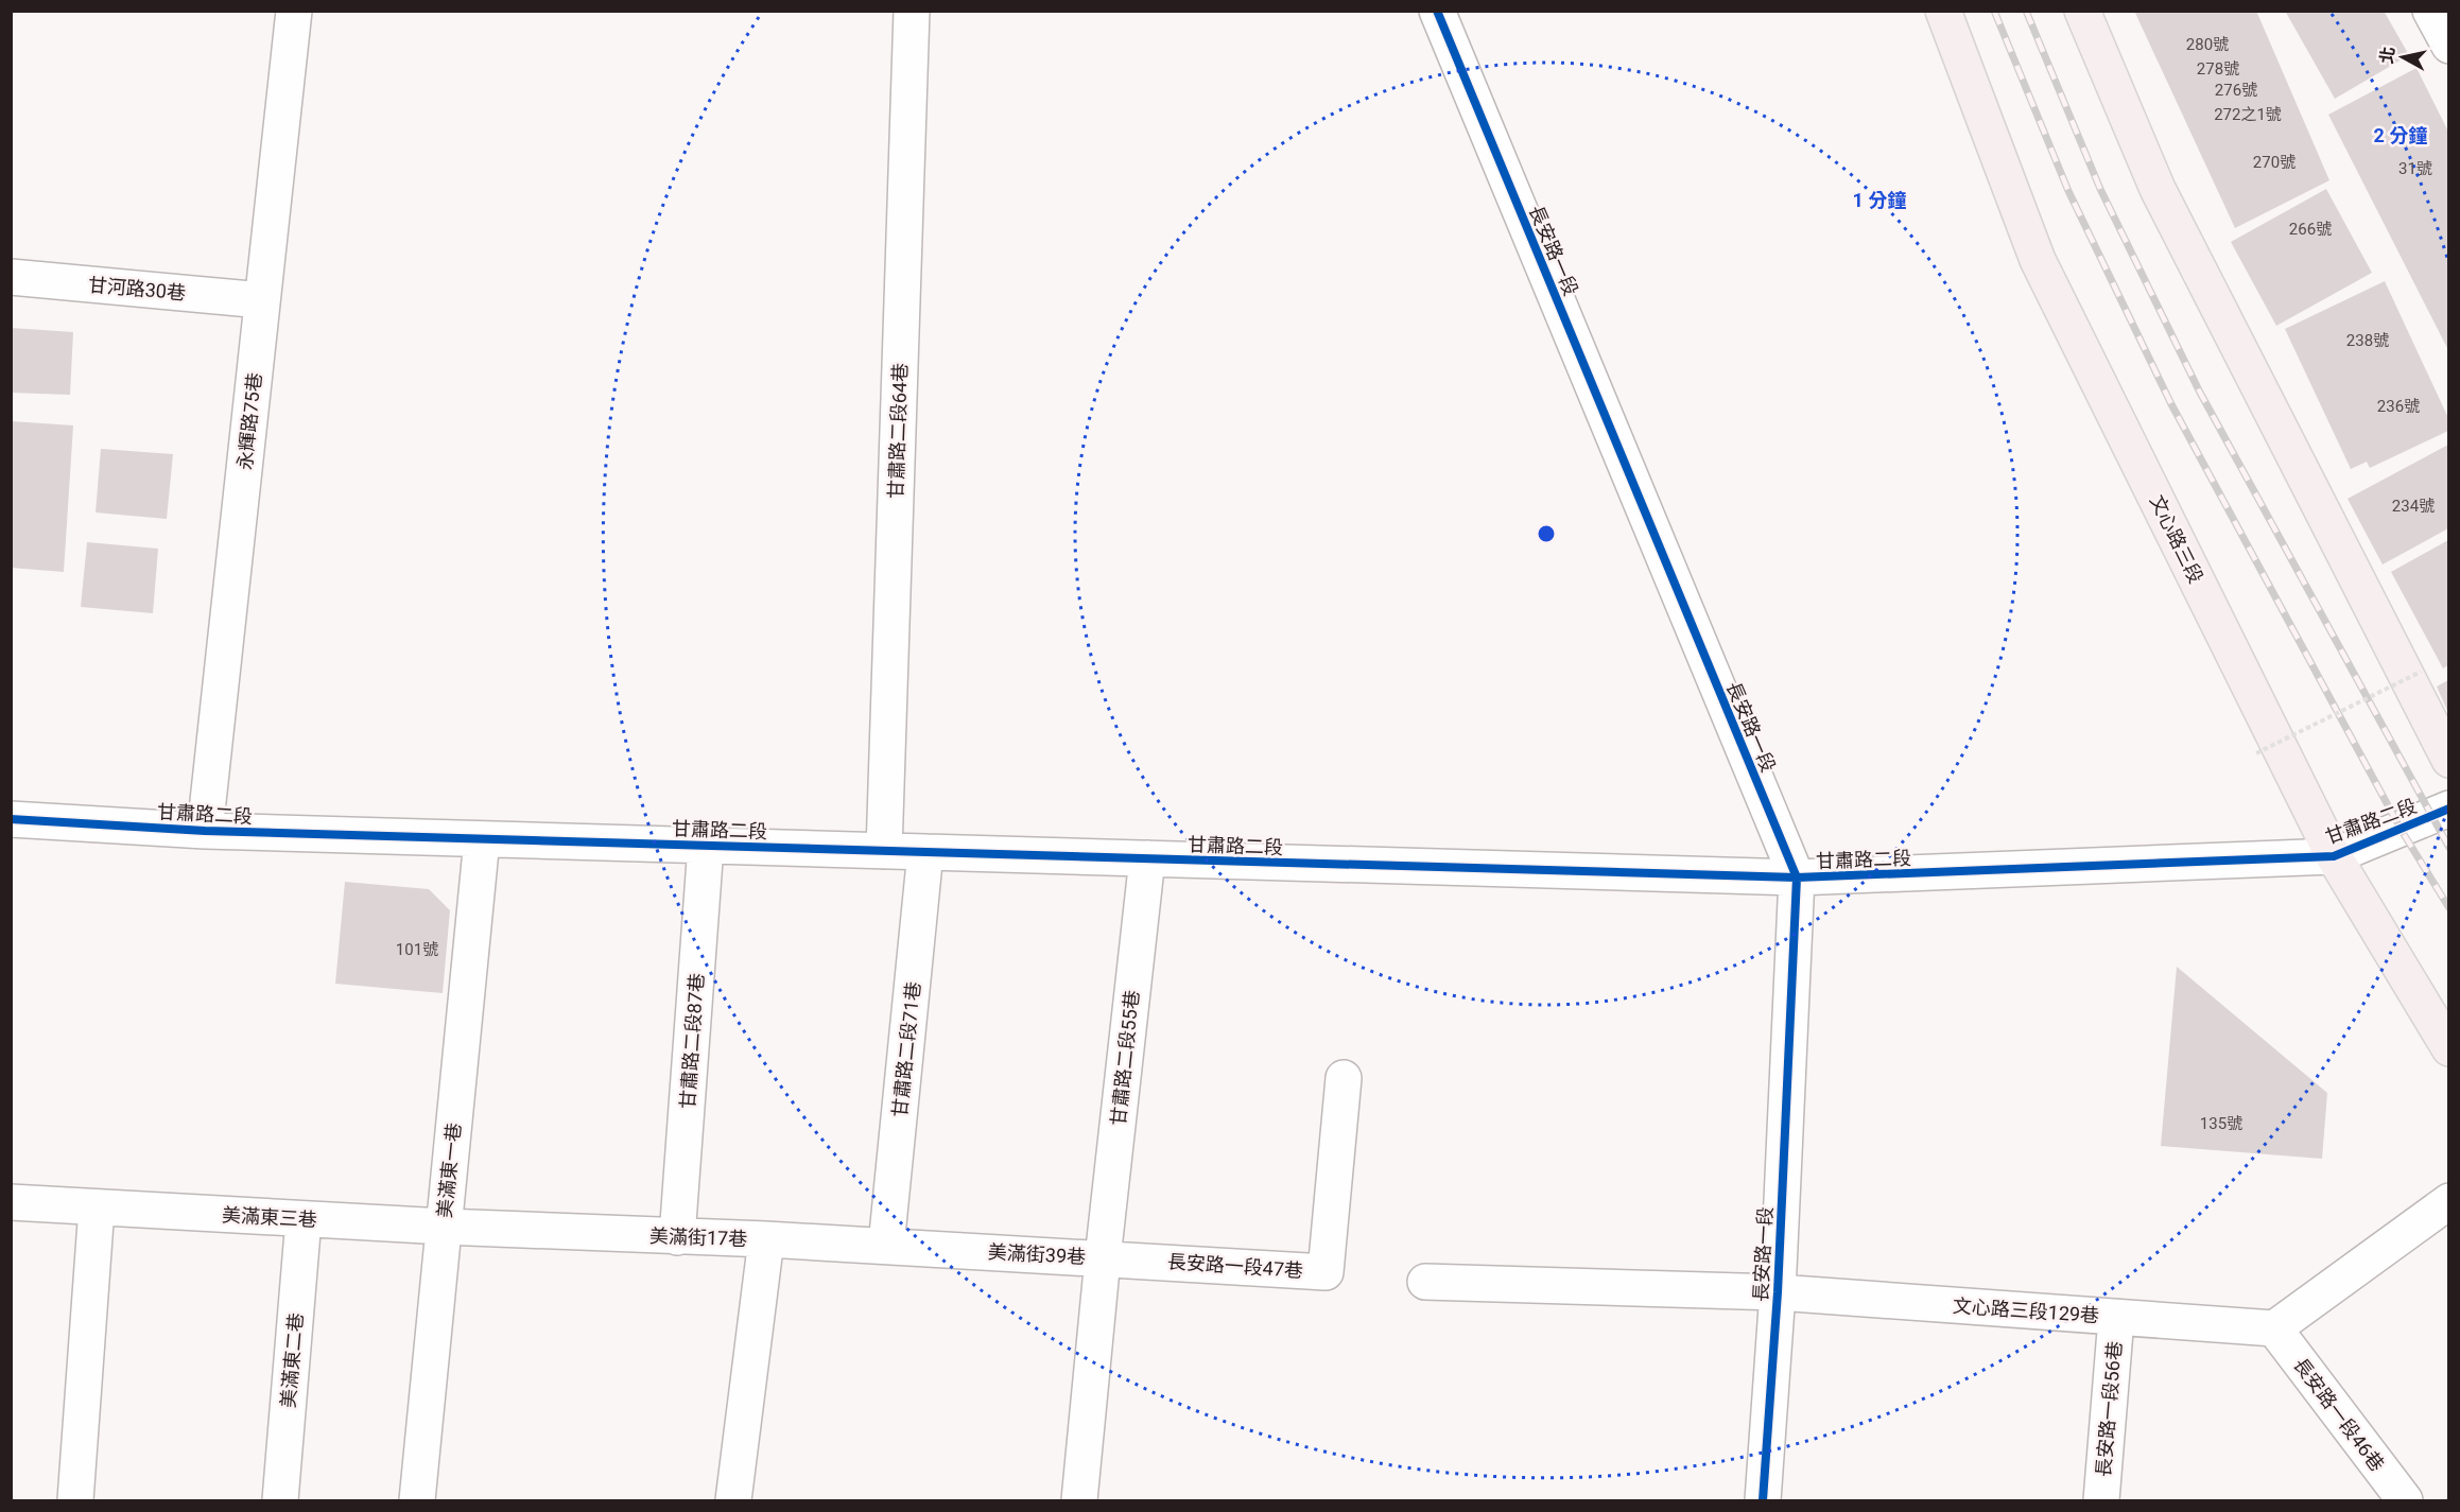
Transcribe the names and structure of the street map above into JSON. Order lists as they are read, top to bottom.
{
  "streets": {
    "main road": ["文心路三段"],
    "street": [
      "長安路一段",
      "甘河路30巷",
      "永輝路75巷",
      "甘肅路二段64巷",
      "甘肅路二段",
      "甘肅路二段87巷",
      "甘肅路二段71巷",
      "甘肅路二段55巷",
      "美滿東一巷",
      "美滿東三巷",
      "美滿街17巷",
      "美滿街39巷",
      "長安路一段47巷",
      "文心路三段129巷",
      "美滿東二巷",
      "長安路一段56巷",
      "長安路一段46巷"
    ]
  },
  "crossings": [
    ["長安路一段", "甘肅路二段"],
    ["長安路一段", "文心路三段129巷"],
    ["甘河路30巷", "永輝路75巷"],
    ["永輝路75巷", "甘肅路二段"],
    ["甘肅路二段64巷", "甘肅路二段"],
    ["文心路三段", "甘肅路二段"],
    ["甘肅路二段", "甘肅路二段87巷"],
    ["甘肅路二段", "甘肅路二段71巷"],
    ["甘肅路二段", "甘肅路二段55巷"],
    ["甘肅路二段", "美滿東一巷"],
    ["甘肅路二段87巷", "美滿街17巷"],
    ["甘肅路二段71巷", "美滿街39巷"],
    ["甘肅路二段55巷", "美滿街39巷"],
    ["甘肅路二段55巷", "長安路一段47巷"],
    ["美滿東一巷", "美滿東三巷"],
    ["美滿東一巷", "美滿街17巷"],
    ["美滿東三巷", "美滿街17巷"],
    ["美滿東三巷", "美滿東二巷"],
    ["美滿街17巷", "美滿街39巷"],
    ["美滿街39巷", "長安路一段47巷"],
    ["文心路三段129巷", "長安路一段56巷"],
    ["文心路三段129巷", "長安路一段46巷"]
  ],
  "house_numbers": [
    "280號",
    "278號",
    "276號",
    "272之1號",
    "270號",
    "31號",
    "266號",
    "238號",
    "236號",
    "234號",
    "101號",
    "135號"
  ],
  "north": "left",
  "rings": ["2 分鐘", "1 分鐘"]
}
